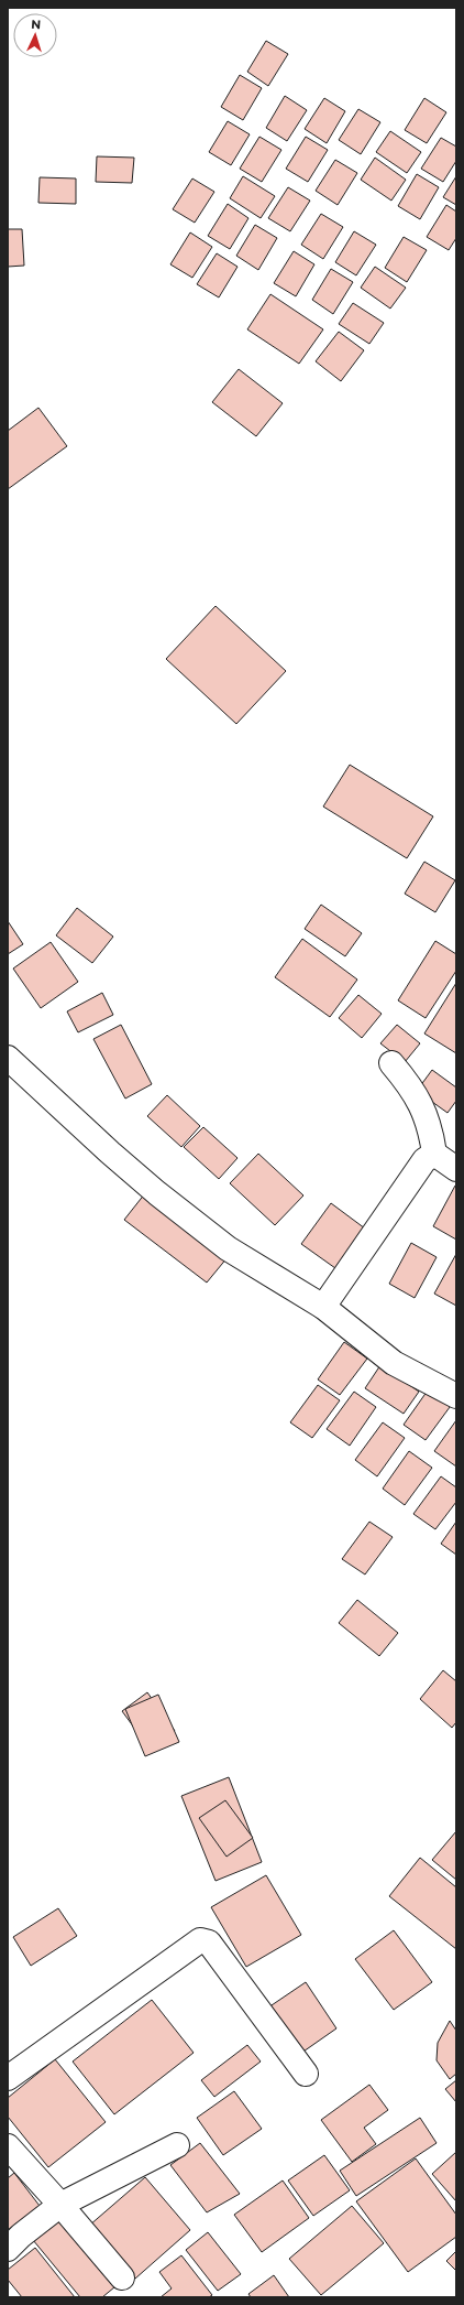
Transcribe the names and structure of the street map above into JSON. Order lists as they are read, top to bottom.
{
  "north": "top"
}
